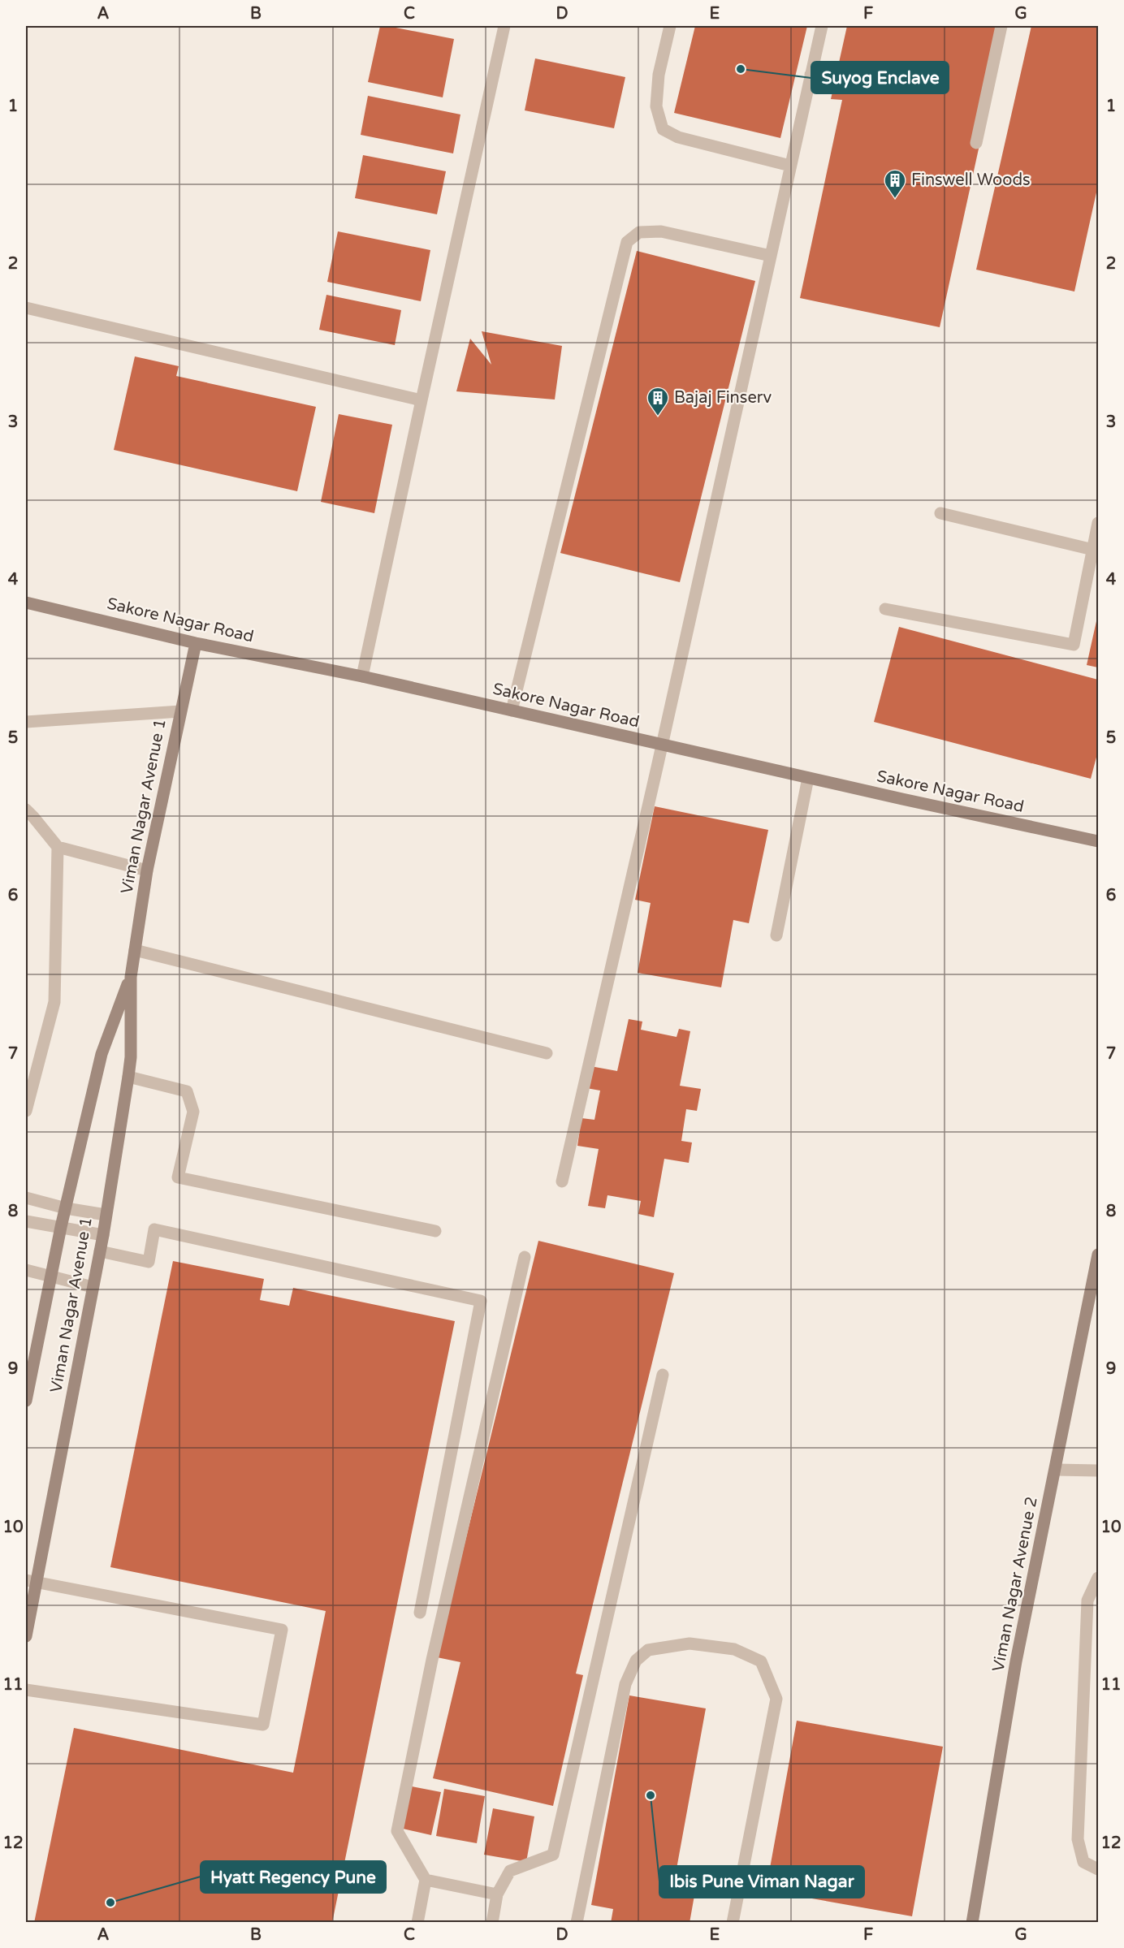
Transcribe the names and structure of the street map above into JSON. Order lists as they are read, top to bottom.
{
  "streets": {
    "street": ["Sakore Nagar Road", "Viman Nagar Avenue 1", "Viman Nagar Avenue 2"]
  },
  "crossings": [
    ["Sakore Nagar Road", "Viman Nagar Avenue 1"]
  ],
  "places": {
    "other": ["Suyog Enclave", "Ibis Pune Viman Nagar", "Hyatt Regency Pune"],
    "building": ["Finswell Woods", "Bajaj Finserv"]
  },
  "grid": {
    "columns": [
      "A",
      "B",
      "C",
      "D",
      "E",
      "F",
      "G"
    ],
    "rows": [
      "1",
      "2",
      "3",
      "4",
      "5",
      "6",
      "7",
      "8",
      "9",
      "10",
      "11",
      "12"
    ]
  }
}
